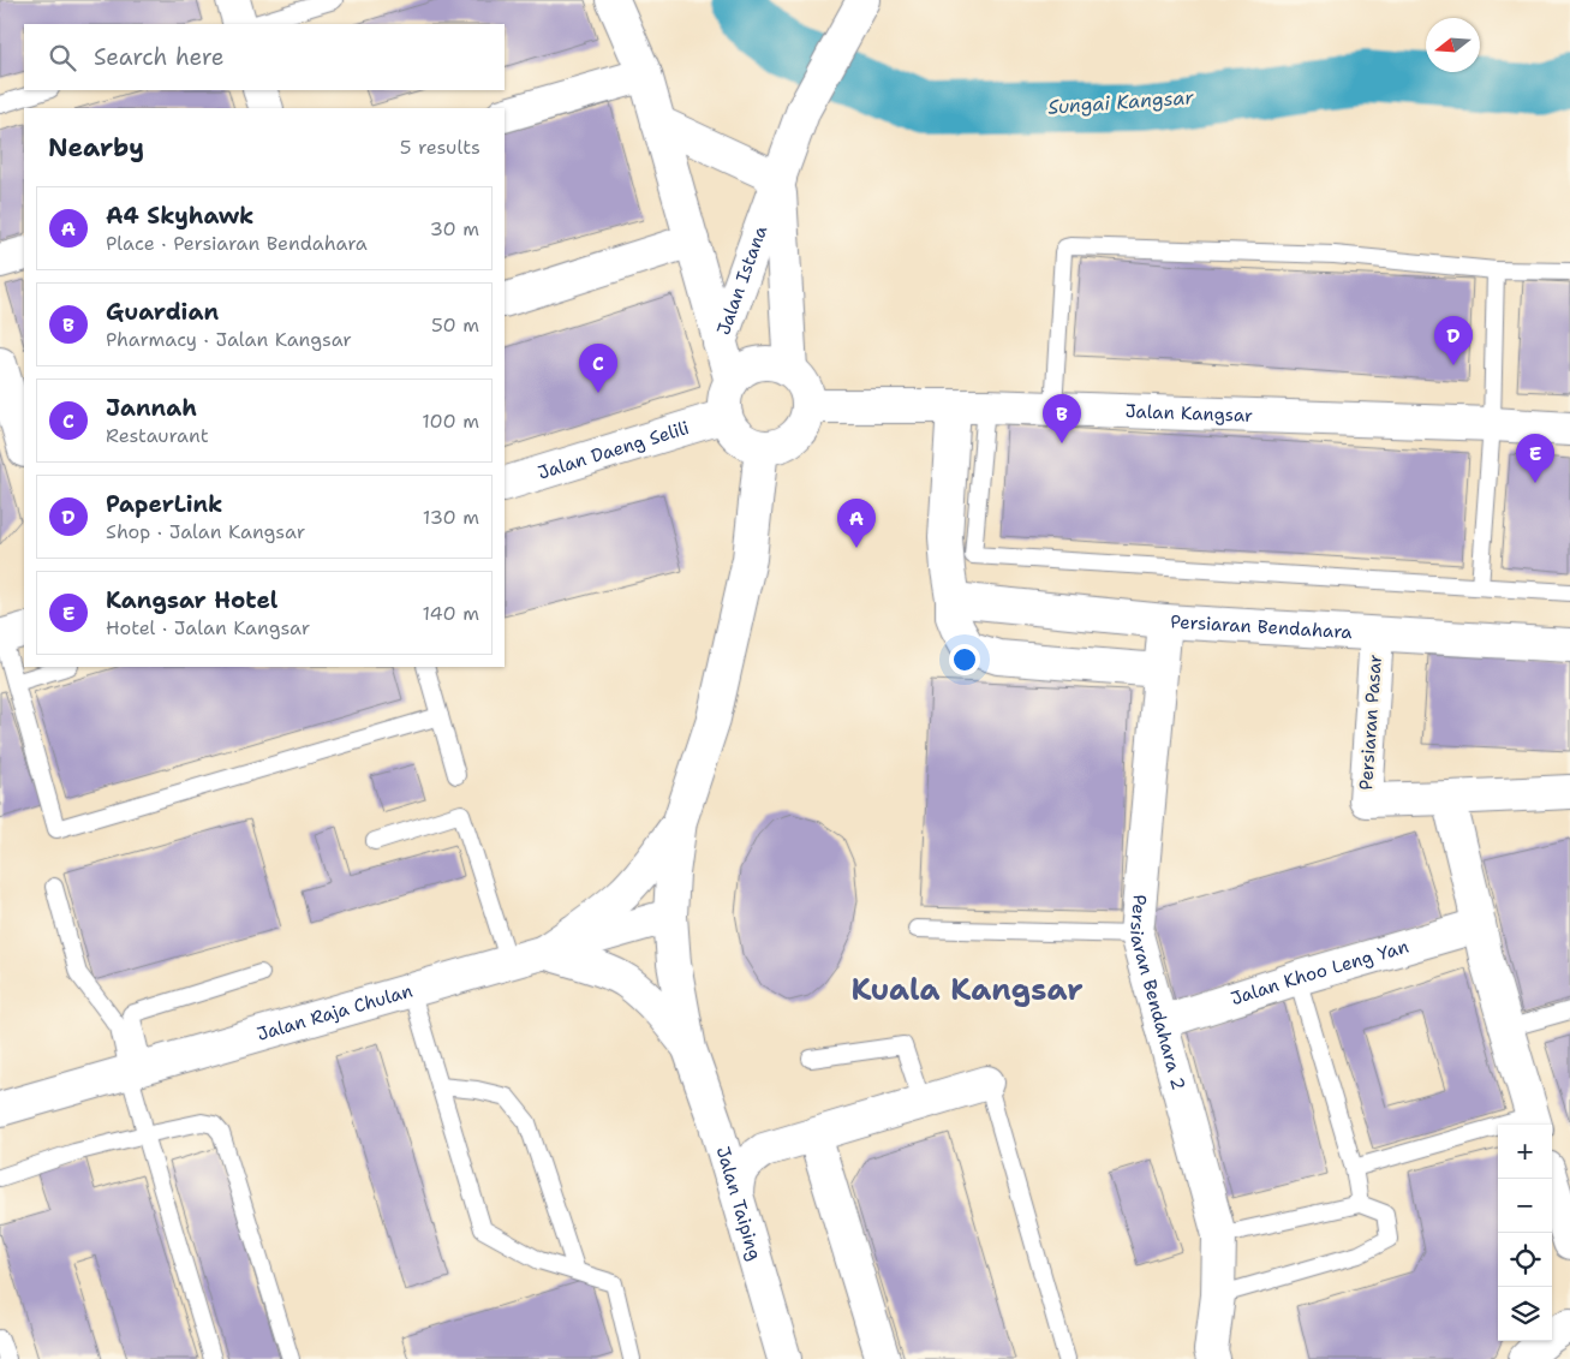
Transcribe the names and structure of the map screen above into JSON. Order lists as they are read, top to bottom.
{
  "streets": {
    "main road": [
      "Jalan Istana",
      "Jalan Kangsar",
      "Jalan Daeng Selili",
      "Persiaran Bendahara",
      "Persiaran Pasar",
      "Jalan Khoo Leng Yan",
      "Persiaran Bendahara 2",
      "Jalan Raja Chulan",
      "Jalan Taiping"
    ]
  },
  "crossings": [
    ["Jalan Istana", "Jalan Kangsar"],
    ["Jalan Istana", "Jalan Daeng Selili"],
    ["Jalan Kangsar", "Jalan Daeng Selili"],
    ["Persiaran Bendahara", "Persiaran Pasar"],
    ["Persiaran Bendahara", "Persiaran Bendahara 2"],
    ["Jalan Khoo Leng Yan", "Persiaran Bendahara 2"]
  ],
  "districts": ["Kuala Kangsar"],
  "water": ["Sungai Kangsar"],
  "north": "left",
  "page": {
    "search": "Search here",
    "heading": ["Nearby", "5 results"],
    "list": [
      {
        "mark": "A",
        "name": "A4 Skyhawk",
        "note": "Place · Persiaran Bendahara",
        "value": "30 m"
      },
      {
        "mark": "B",
        "name": "Guardian",
        "note": "Pharmacy · Jalan Kangsar",
        "value": "50 m"
      },
      {
        "mark": "C",
        "name": "Jannah",
        "note": "Restaurant",
        "value": "100 m"
      },
      {
        "mark": "D",
        "name": "PaperLink",
        "note": "Shop · Jalan Kangsar",
        "value": "130 m"
      },
      {
        "mark": "E",
        "name": "Kangsar Hotel",
        "note": "Hotel · Jalan Kangsar",
        "value": "140 m"
      }
    ],
    "pins": [
      "D",
      "C",
      "B",
      "E",
      "A"
    ],
    "map_buttons": ["+", "−"]
  }
}
